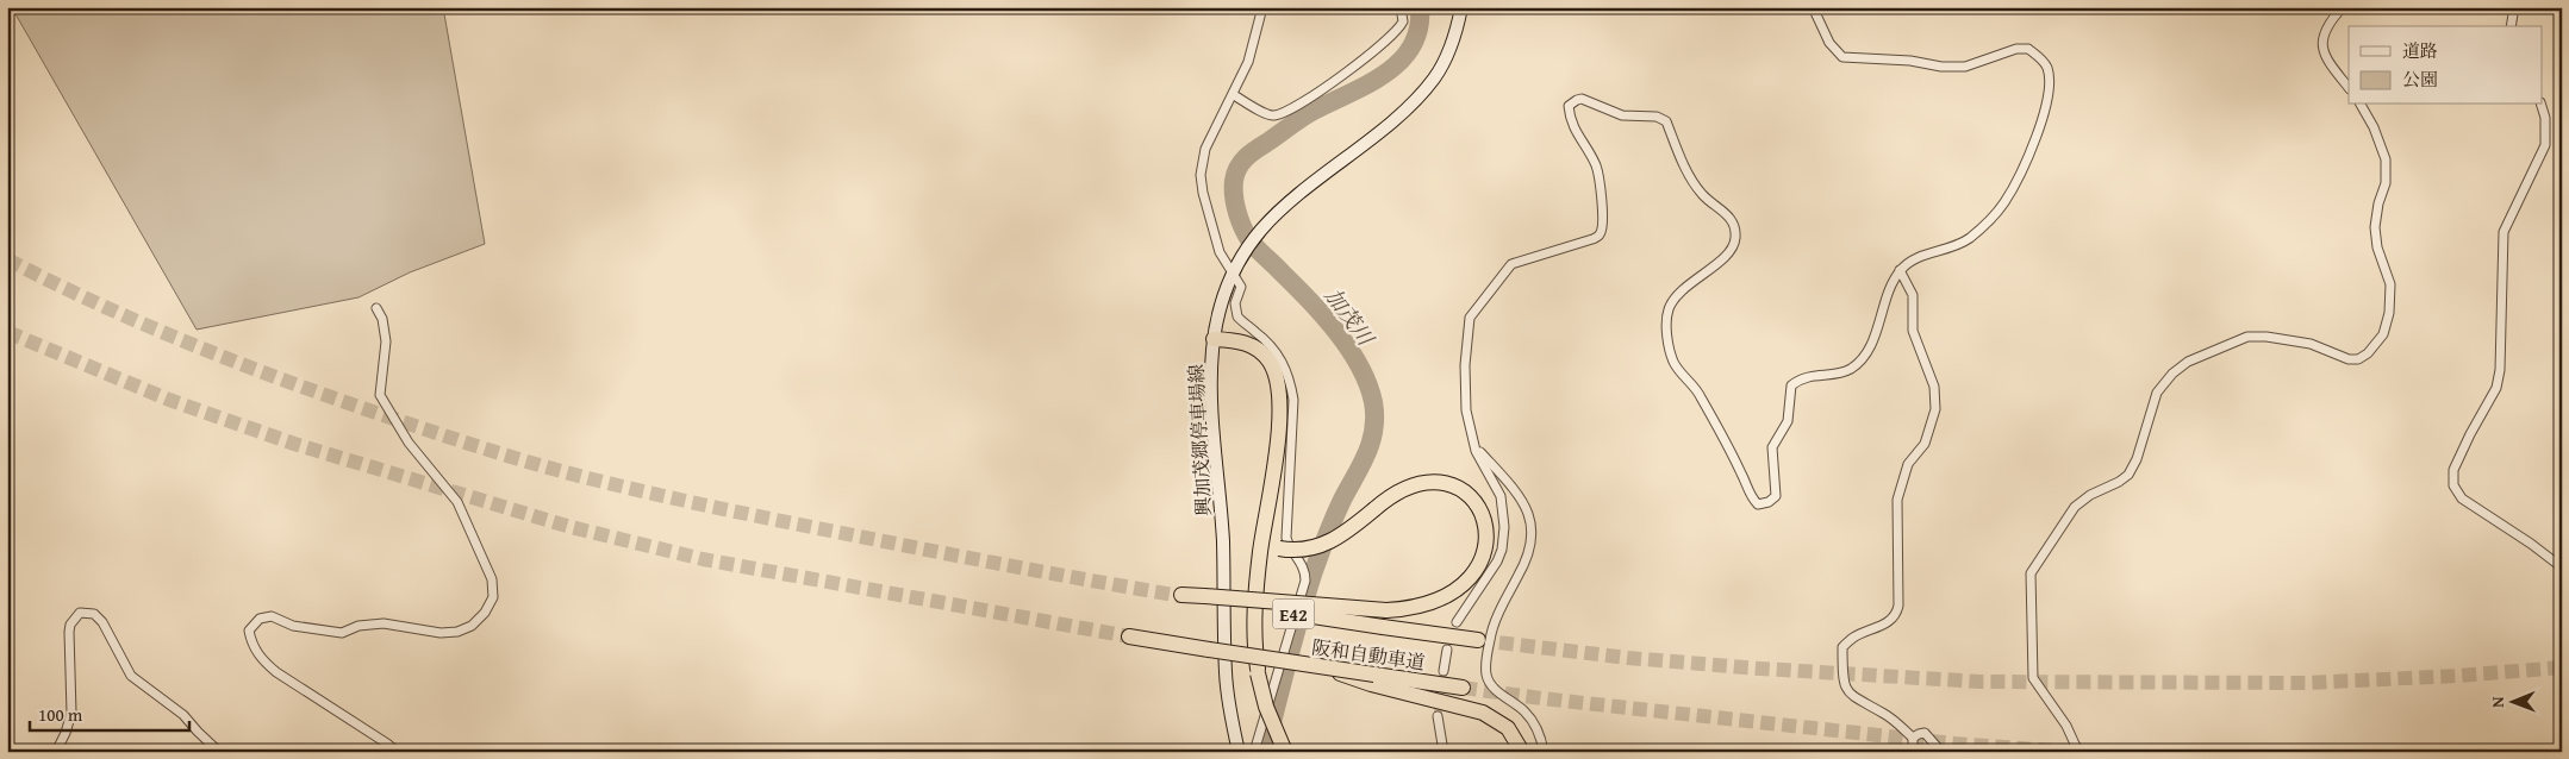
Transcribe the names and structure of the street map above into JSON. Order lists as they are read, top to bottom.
{
  "streets": {
    "highway": ["E42", "阪和自動車道"],
    "main road": ["興加茂郷停車場線"]
  },
  "water": ["加茂川"],
  "legend": ["道路", "公園"],
  "scale_bar": "100 m",
  "north": "left"
}
